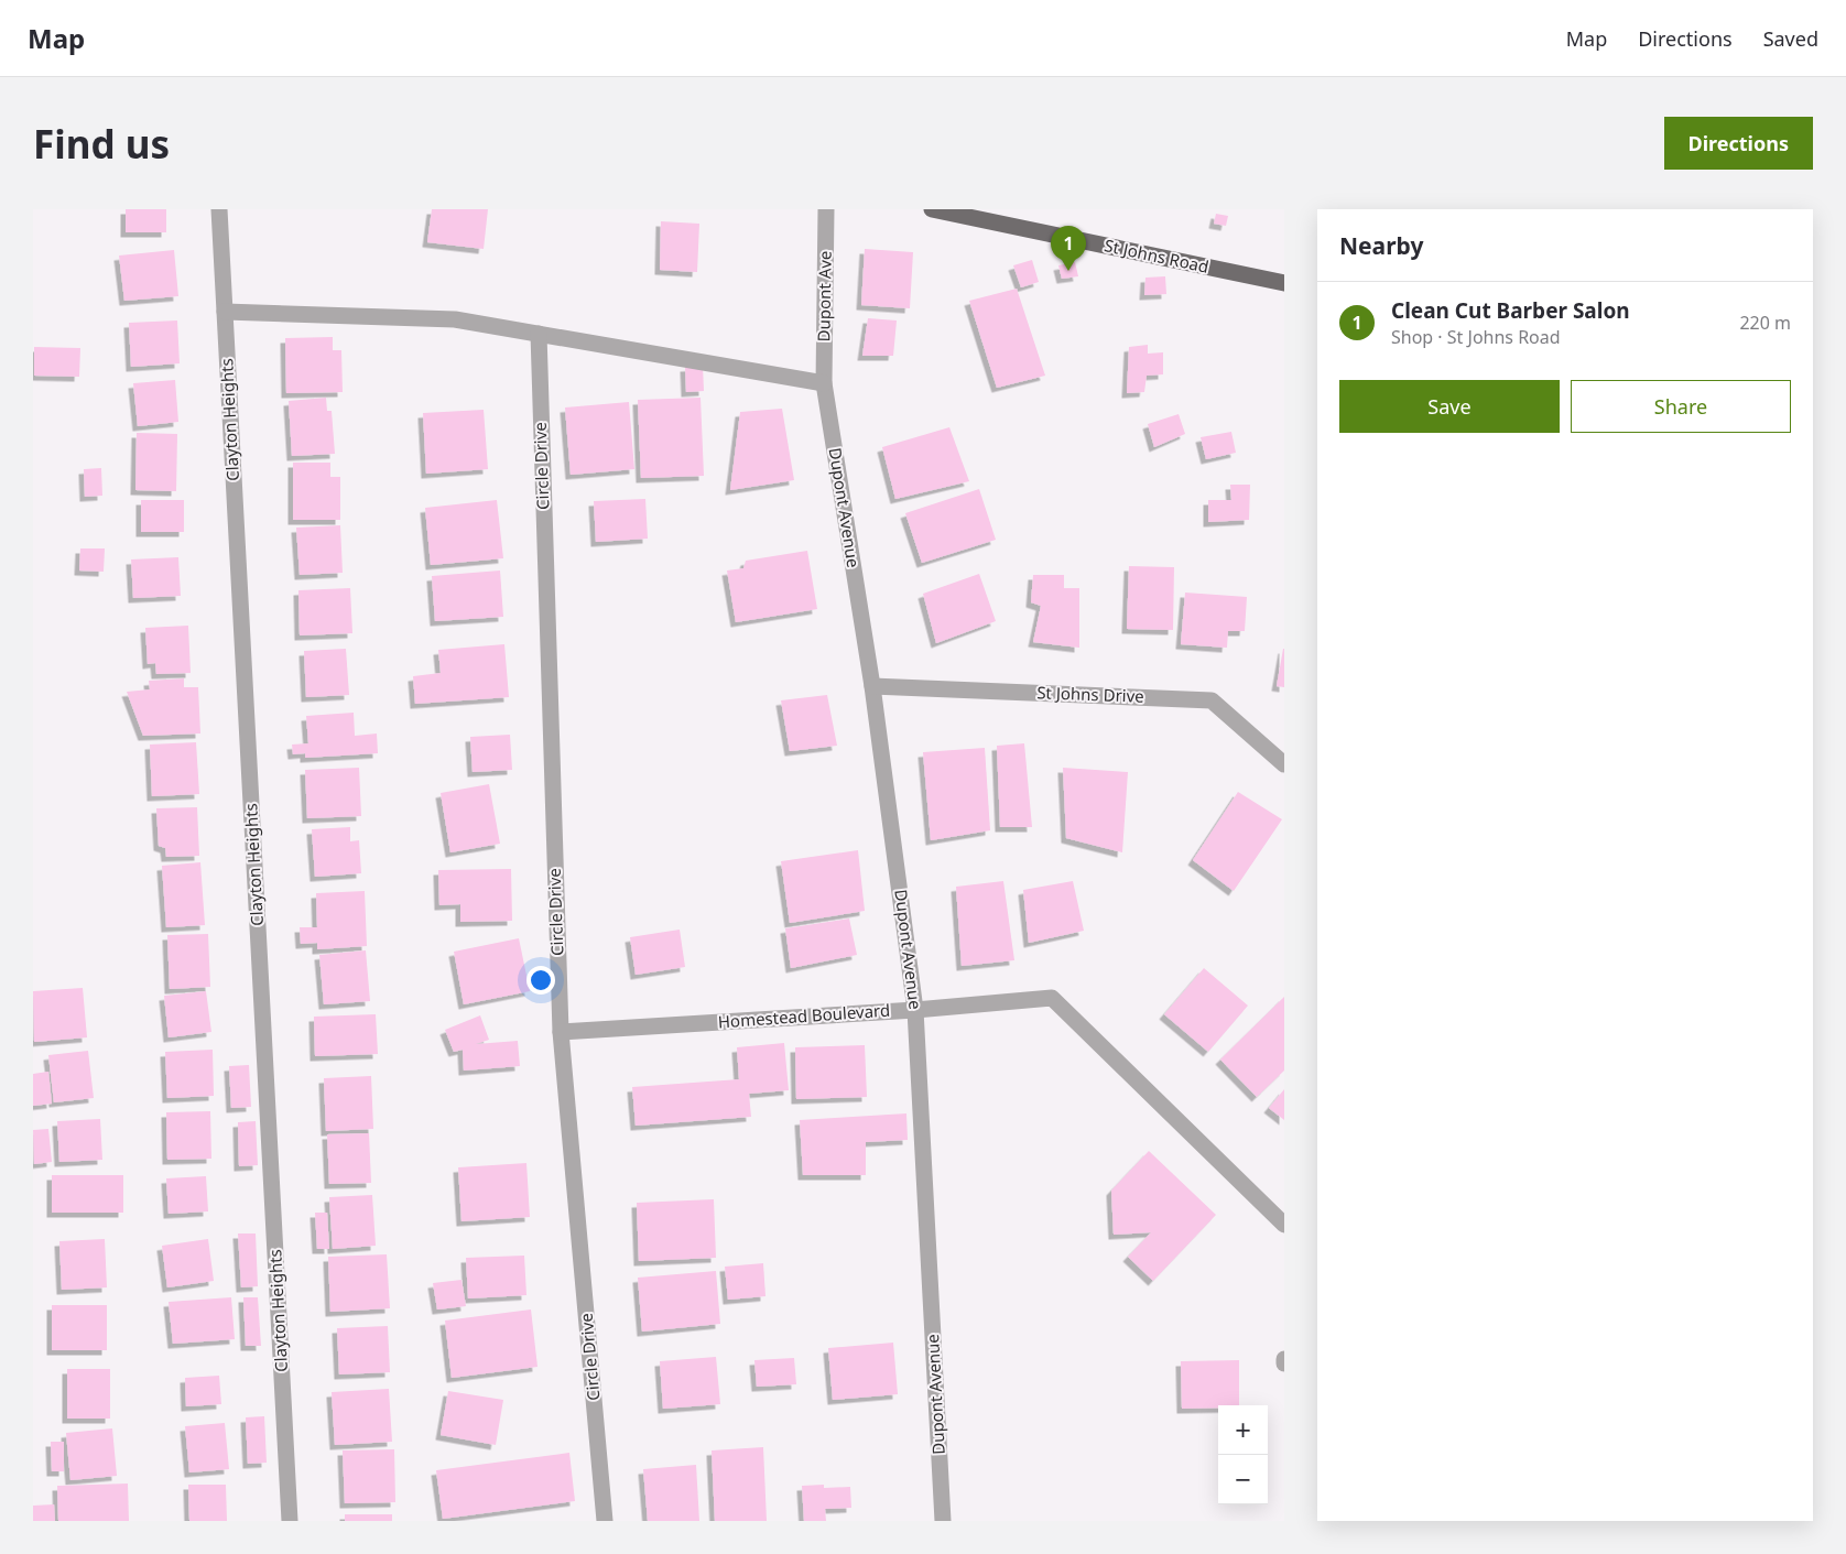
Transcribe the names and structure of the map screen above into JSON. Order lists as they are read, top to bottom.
{
  "streets": {
    "main road": ["St Johns Road"],
    "street": [
      "Dupont Ave",
      "Clayton Heights",
      "Circle Drive",
      "Dupont Avenue",
      "St Johns Drive",
      "Homestead Boulevard"
    ]
  },
  "crossings": [
    ["Dupont Ave", "Dupont Avenue"],
    ["Circle Drive", "Homestead Boulevard"],
    ["Dupont Avenue", "St Johns Drive"],
    ["Dupont Avenue", "Homestead Boulevard"]
  ],
  "page": {
    "header": "Map",
    "nav": ["Map", "Directions", "Saved"],
    "buttons": [
      "Directions",
      ["Save", "Share"]
    ],
    "title": "Find us",
    "heading": "Nearby",
    "pins": "1",
    "list": [
      {
        "mark": "1",
        "name": "Clean Cut Barber Salon",
        "note": "Shop · St Johns Road",
        "value": "220 m"
      }
    ],
    "map_buttons": ["+", "−"]
  }
}
